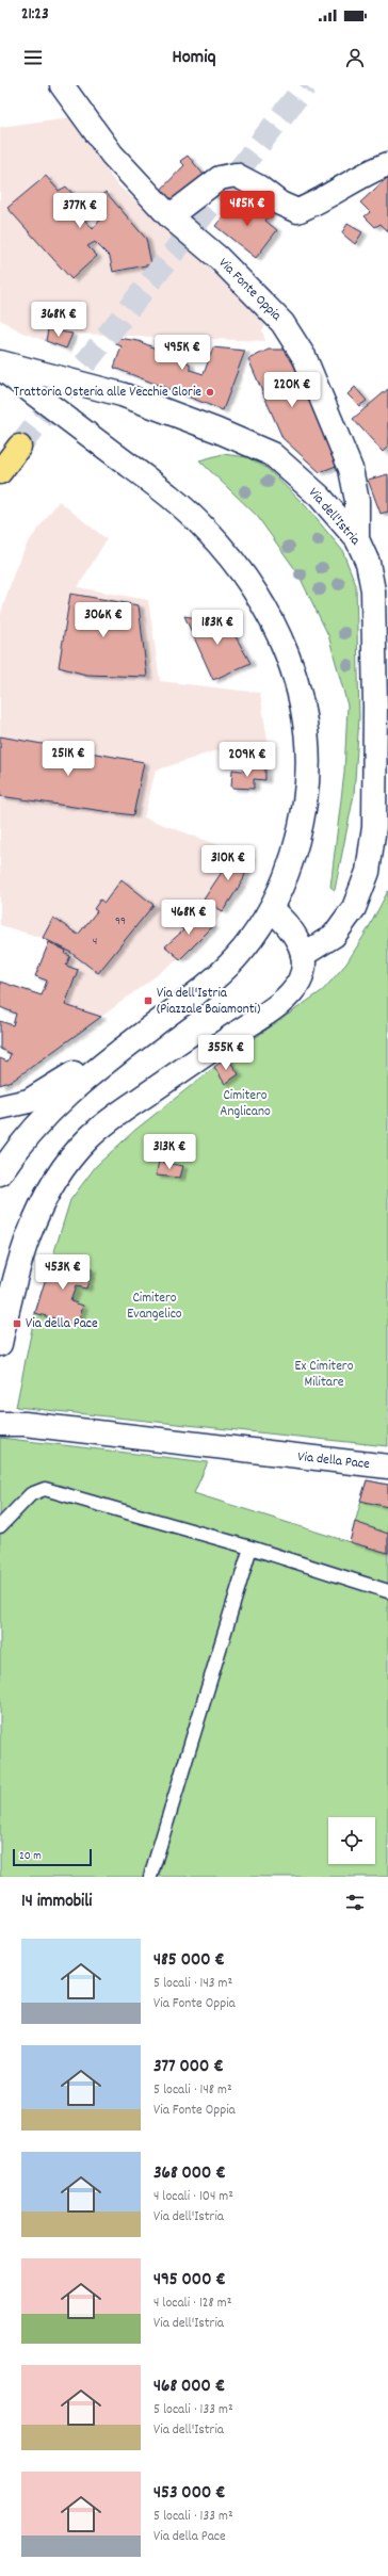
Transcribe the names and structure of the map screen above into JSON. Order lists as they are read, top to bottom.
{
  "streets": {
    "street": ["Via Fonte Oppia", "Via dell'Istria", "Via della Pace"]
  },
  "crossings": [
    ["Via Fonte Oppia", "Via dell'Istria"]
  ],
  "parks": ["Cimitero Anglicano", "Cimitero Evangelico", "Ex Cimitero Militare"],
  "places": {
    "other": ["Trattoria Osteria alle Vecchie Glorie"],
    "transit": ["Via dell'Istria (Piazzale Baiamonti)", "Via della Pace"]
  },
  "house_numbers": ["99", "4"],
  "scale_bar": "20 m",
  "page": {
    "status": "21:23",
    "header": "Homiq",
    "price": [
      "485K €",
      "377K €",
      "368K €",
      "495K €",
      "220K €",
      "306K €",
      "183K €",
      "251K €",
      "209K €",
      "310K €",
      "468K €",
      "355K €",
      "313K €",
      "453K €"
    ],
    "scale": "20 m",
    "heading": "14 immobili",
    "list": [
      {
        "name": "485 000 €",
        "note": "5 locali · 143 m² · Via Fonte Oppia"
      },
      {
        "name": "377 000 €",
        "note": "5 locali · 148 m² · Via Fonte Oppia"
      },
      {
        "name": "368 000 €",
        "note": "4 locali · 104 m² · Via dell'Istria"
      },
      {
        "name": "495 000 €",
        "note": "4 locali · 128 m² · Via dell'Istria"
      },
      {
        "name": "468 000 €",
        "note": "5 locali · 133 m² · Via dell'Istria"
      },
      {
        "name": "453 000 €",
        "note": "5 locali · 133 m² · Via della Pace"
      }
    ]
  }
}
